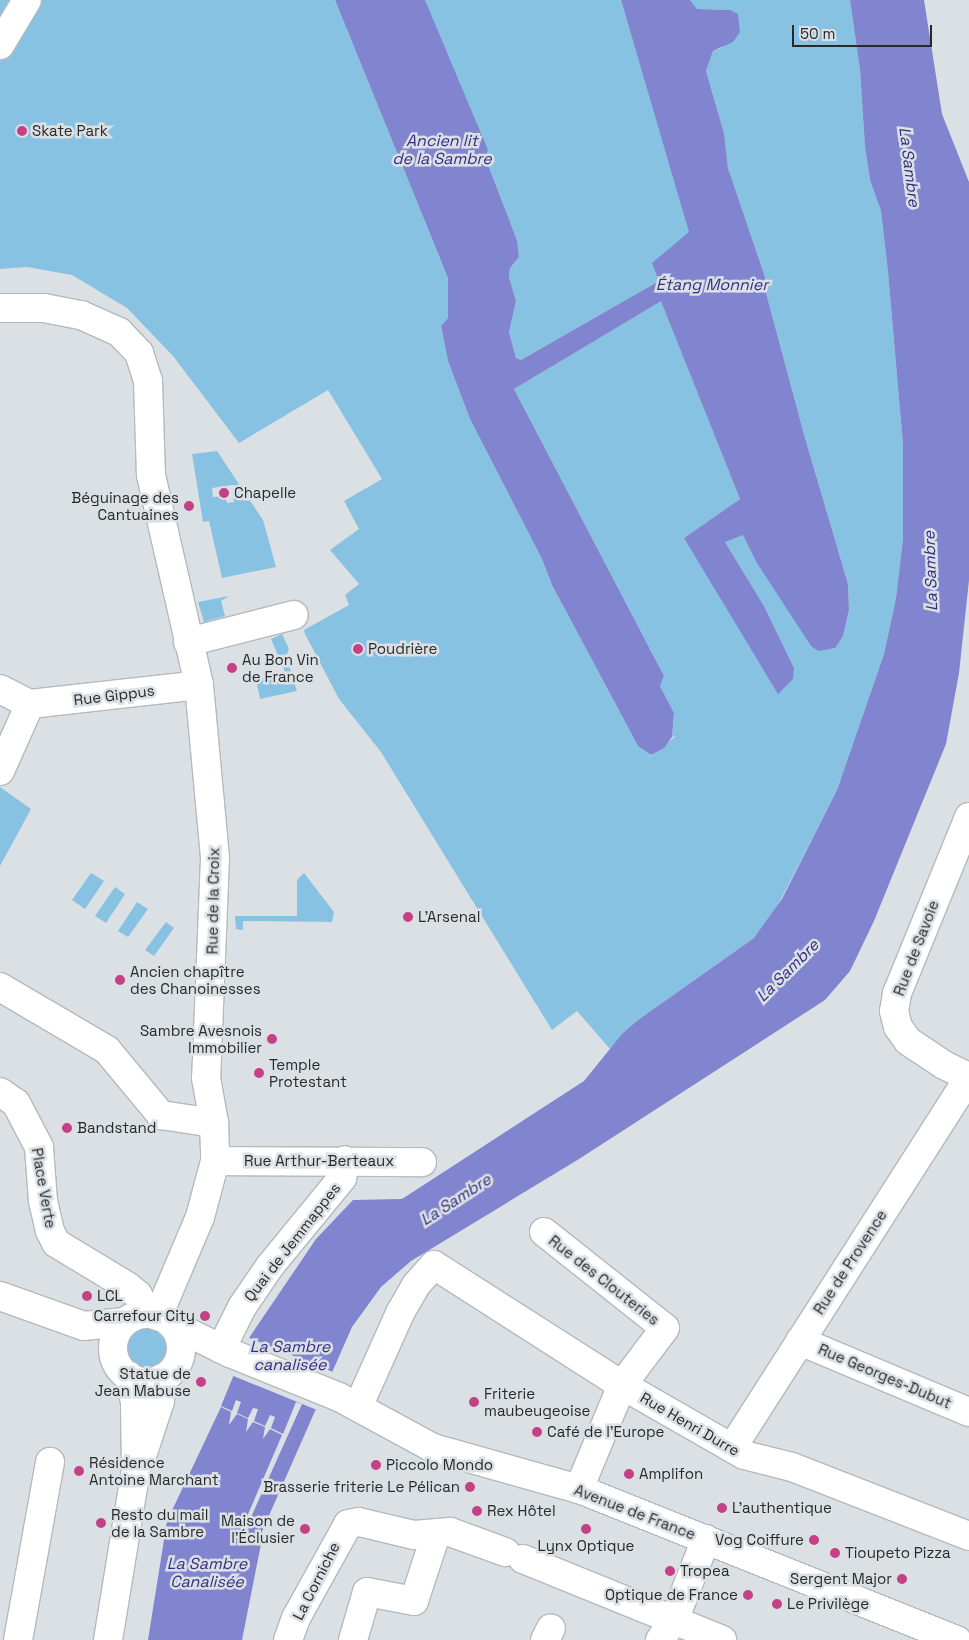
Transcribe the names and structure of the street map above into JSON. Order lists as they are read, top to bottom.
{
  "streets": {
    "street": [
      "Rue Gippus",
      "Rue de la Croix",
      "Rue de Savoie",
      "Rue Arthur-Berteaux",
      "Place Verte",
      "Quai de Jemmappes",
      "Rue de Provence",
      "Rue des Clouteries",
      "Rue Georges-Dubut",
      "Rue Henri Durre",
      "Avenue de France",
      "La Corniche"
    ]
  },
  "crossings": [
    ["Rue Gippus", "Rue de la Croix"],
    ["Rue de la Croix", "Rue Arthur-Berteaux"],
    ["Rue de la Croix", "Place Verte"],
    ["Rue de la Croix", "Avenue de France"],
    ["Rue de Savoie", "Rue de Provence"],
    ["Rue Arthur-Berteaux", "Quai de Jemmappes"],
    ["Place Verte", "Avenue de France"],
    ["Quai de Jemmappes", "Avenue de France"],
    ["Rue de Provence", "Rue Georges-Dubut"],
    ["Rue de Provence", "Rue Henri Durre"],
    ["Rue des Clouteries", "Rue Henri Durre"],
    ["Rue Henri Durre", "Avenue de France"]
  ],
  "water": [
    "Ancien lit de la Sambre",
    "La Sambre",
    "Étang Monnier",
    "La Sambre canalisée",
    "La Sambre Canalisée"
  ],
  "places": [
    "Skate Park",
    "Chapelle",
    "Béguinage des Cantuaines",
    "Poudrière",
    "Au Bon Vin de France",
    "L'Arsenal",
    "Ancien chapître des Chanoinesses",
    "Sambre Avesnois Immobilier",
    "Temple Protestant",
    "Bandstand",
    "LCL",
    "Carrefour City",
    "Statue de Jean Mabuse",
    "Friterie maubeugeoise",
    "Café de l'Europe",
    "Piccolo Mondo",
    "Résidence Antoine Marchant",
    "Amplifon",
    "Brasserie friterie Le Pélican",
    "L'authentique",
    "Rex Hôtel",
    "Resto du mail de la Sambre",
    "Maison de l’Éclusier",
    "Lynx Optique",
    "Vog Coiffure",
    "Tioupeto Pizza",
    "Tropea",
    "Sergent Major",
    "Optique de France",
    "Le Privilège"
  ],
  "scale_bar": "50 m"
}
